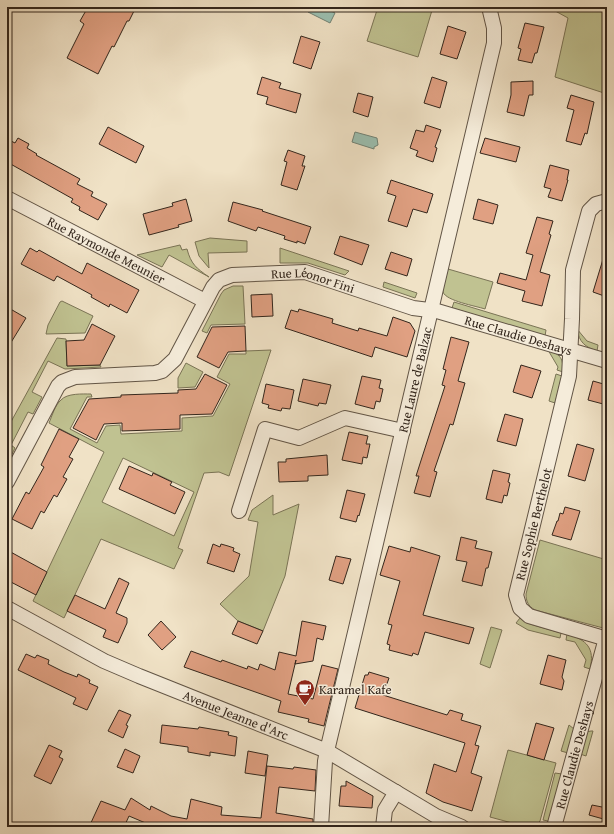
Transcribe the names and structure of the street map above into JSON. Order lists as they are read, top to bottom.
{
  "streets": {
    "street": [
      "Rue Raymonde Meunier",
      "Rue Léonor Fini",
      "Rue Claudie Deshays",
      "Rue Laure de Balzac",
      "Rue Sophie Berthelot",
      "Avenue Jeanne d'Arc"
    ]
  },
  "crossings": [
    ["Rue Raymonde Meunier", "Rue Léonor Fini"],
    ["Rue Léonor Fini", "Rue Claudie Deshays"],
    ["Rue Léonor Fini", "Rue Laure de Balzac"],
    ["Rue Claudie Deshays", "Rue Laure de Balzac"],
    ["Rue Claudie Deshays", "Rue Sophie Berthelot"],
    ["Rue Laure de Balzac", "Avenue Jeanne d'Arc"]
  ],
  "places": {
    "cafe": ["Karamel Kafe"]
  }
}
